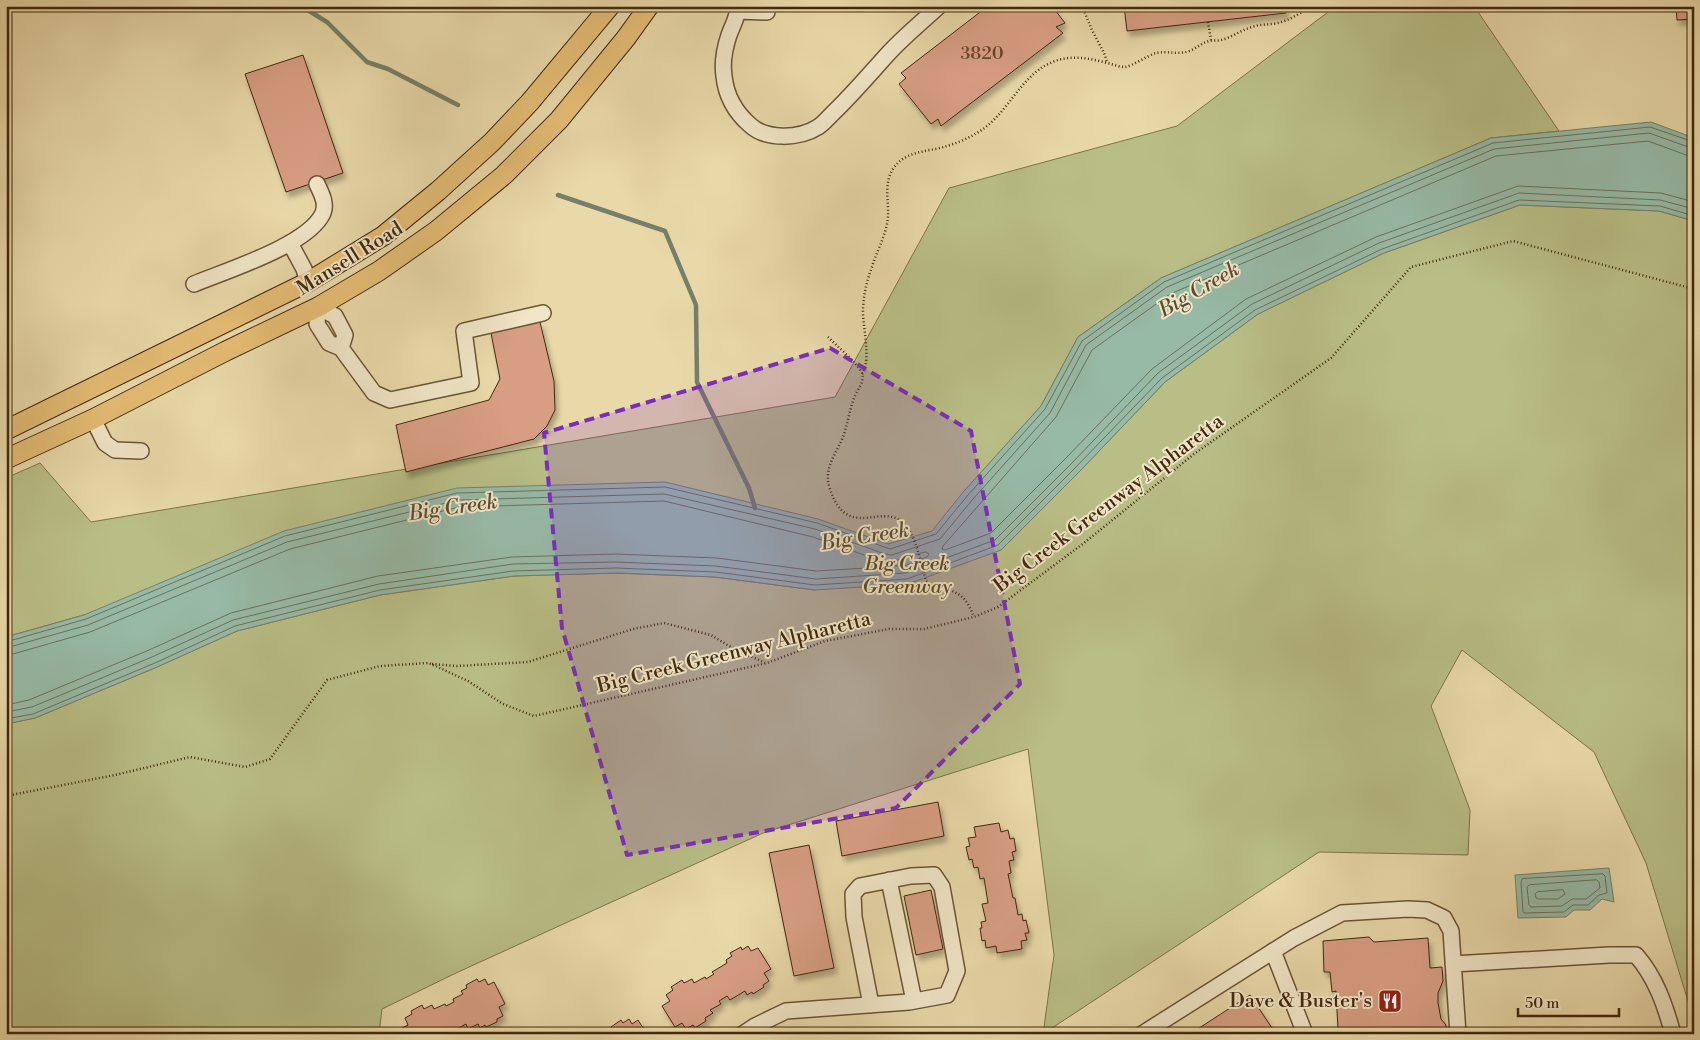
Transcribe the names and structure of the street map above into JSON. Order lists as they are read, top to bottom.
{
  "streets": {
    "main road": ["Mansell Road"],
    "path": ["Big Creek Greenway Alpharetta"]
  },
  "water": ["Big Creek"],
  "parks": ["Big Creek Greenway"],
  "places": {
    "restaurant": ["Dave & Buster's"]
  },
  "house_numbers": ["3820"],
  "scale_bar": "50 m"
}
